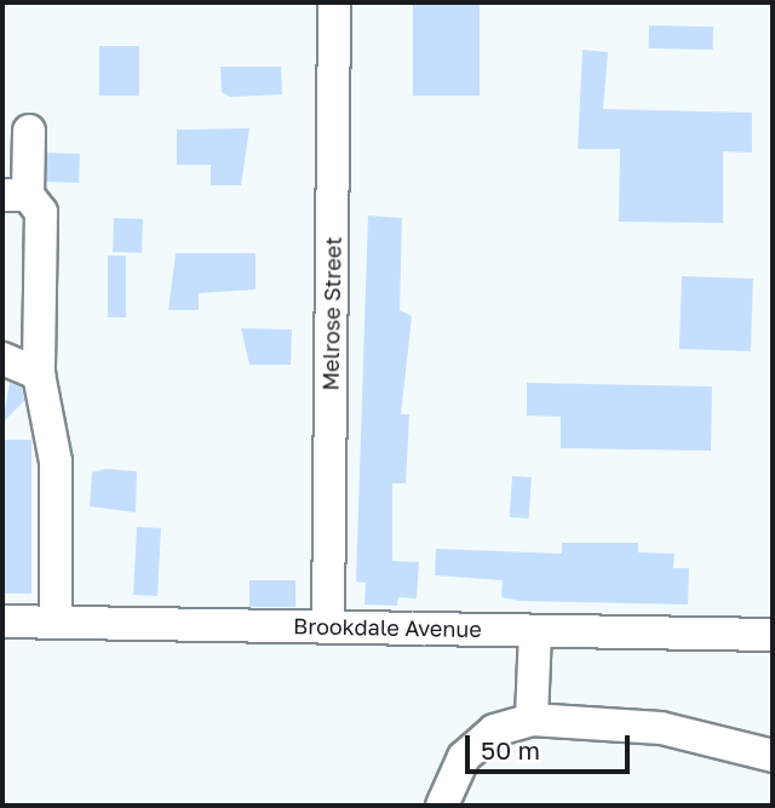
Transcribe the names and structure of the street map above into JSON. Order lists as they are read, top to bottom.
{
  "streets": {
    "street": ["Melrose Street", "Brookdale Avenue"]
  },
  "crossings": [
    ["Melrose Street", "Brookdale Avenue"]
  ],
  "scale_bar": "50 m"
}
